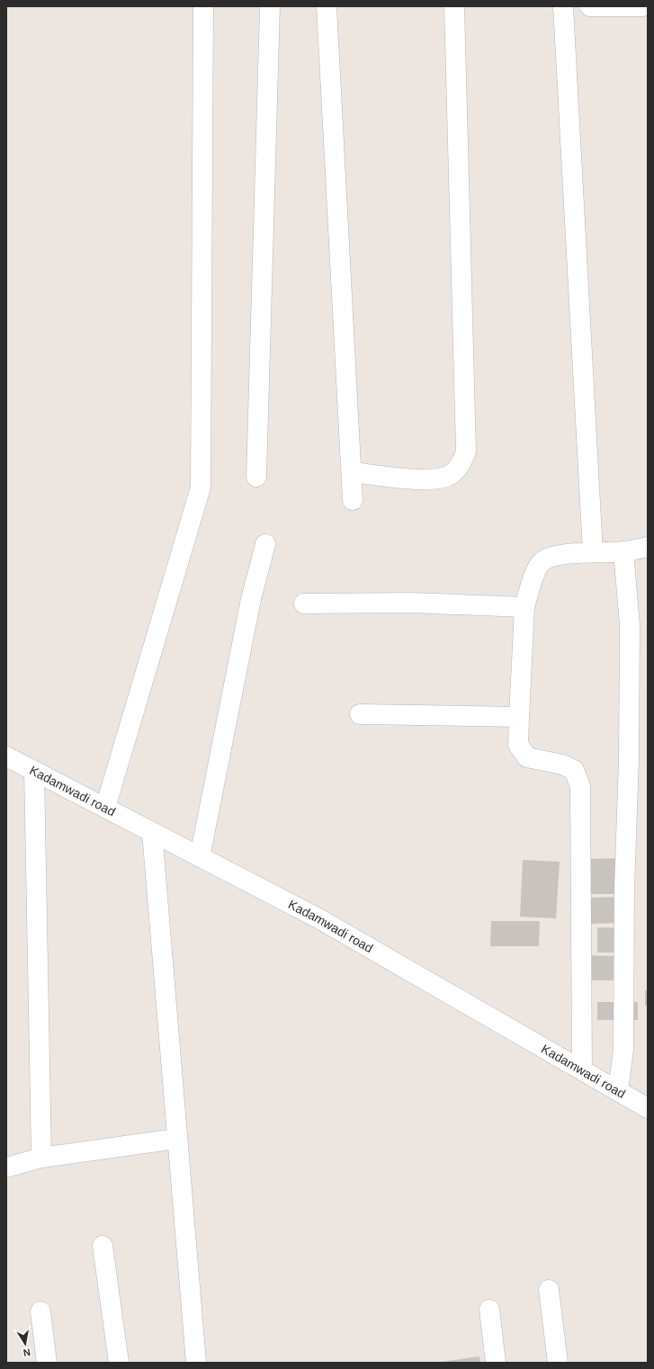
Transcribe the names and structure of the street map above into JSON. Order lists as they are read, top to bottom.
{
  "streets": {
    "street": ["Kadamwadi road"]
  },
  "north": "bottom"
}
